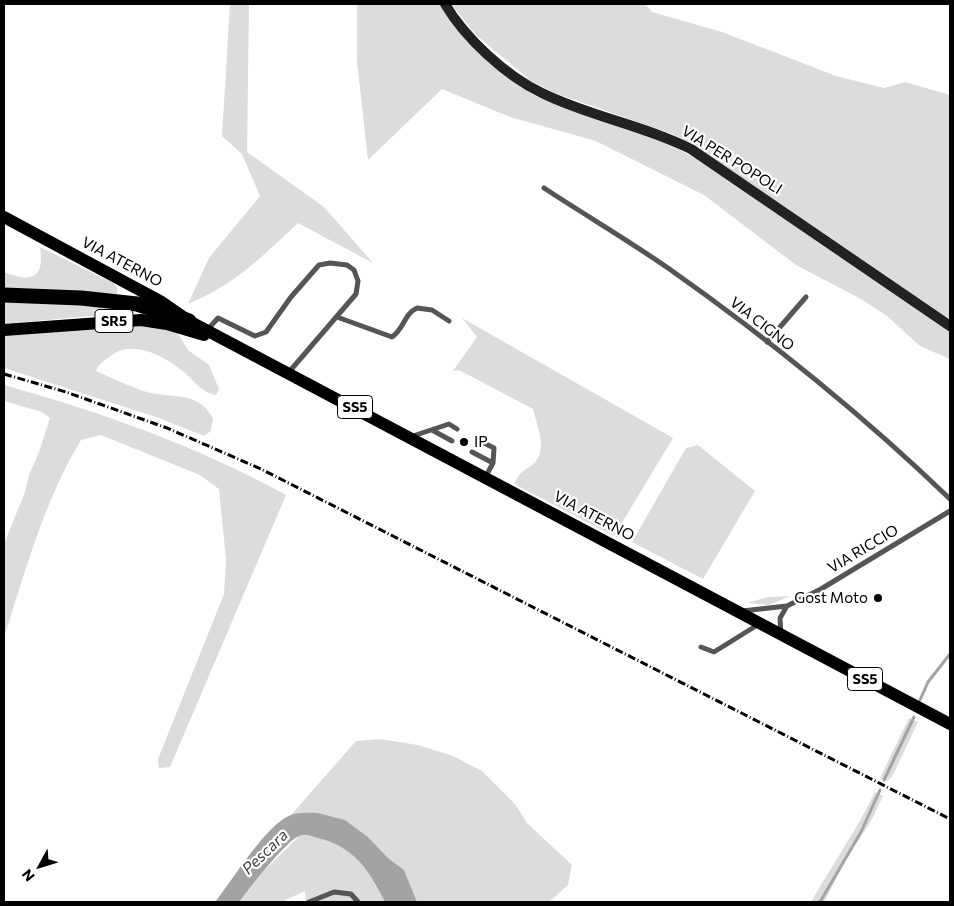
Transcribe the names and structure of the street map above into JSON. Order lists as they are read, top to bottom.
{
  "streets": {
    "main road": [
      "VIA PER POPOLI",
      "VIA ATERNO",
      "SR5",
      "SS5"
    ],
    "lane": ["VIA CIGNO", "VIA RICCIO"]
  },
  "crossings": [
    ["VIA ATERNO", "VIA RICCIO"]
  ],
  "water": ["Pescara"],
  "places": ["IP", "Gost Moto"],
  "north": "bottom left"
}
